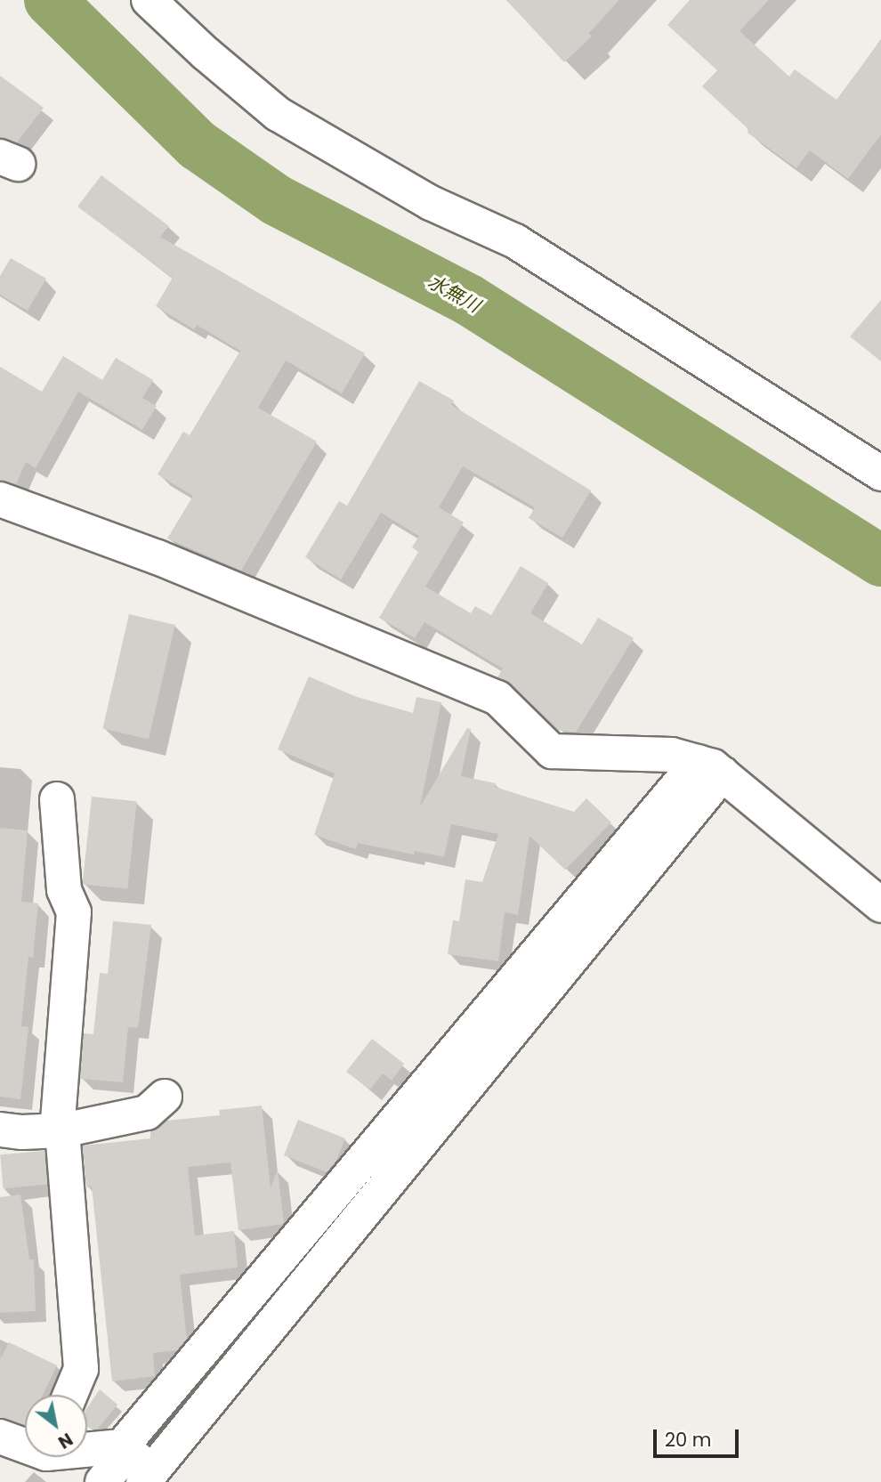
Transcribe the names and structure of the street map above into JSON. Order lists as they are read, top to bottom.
{
  "water": ["水無川"],
  "scale_bar": "20 m",
  "north": "bottom right"
}
